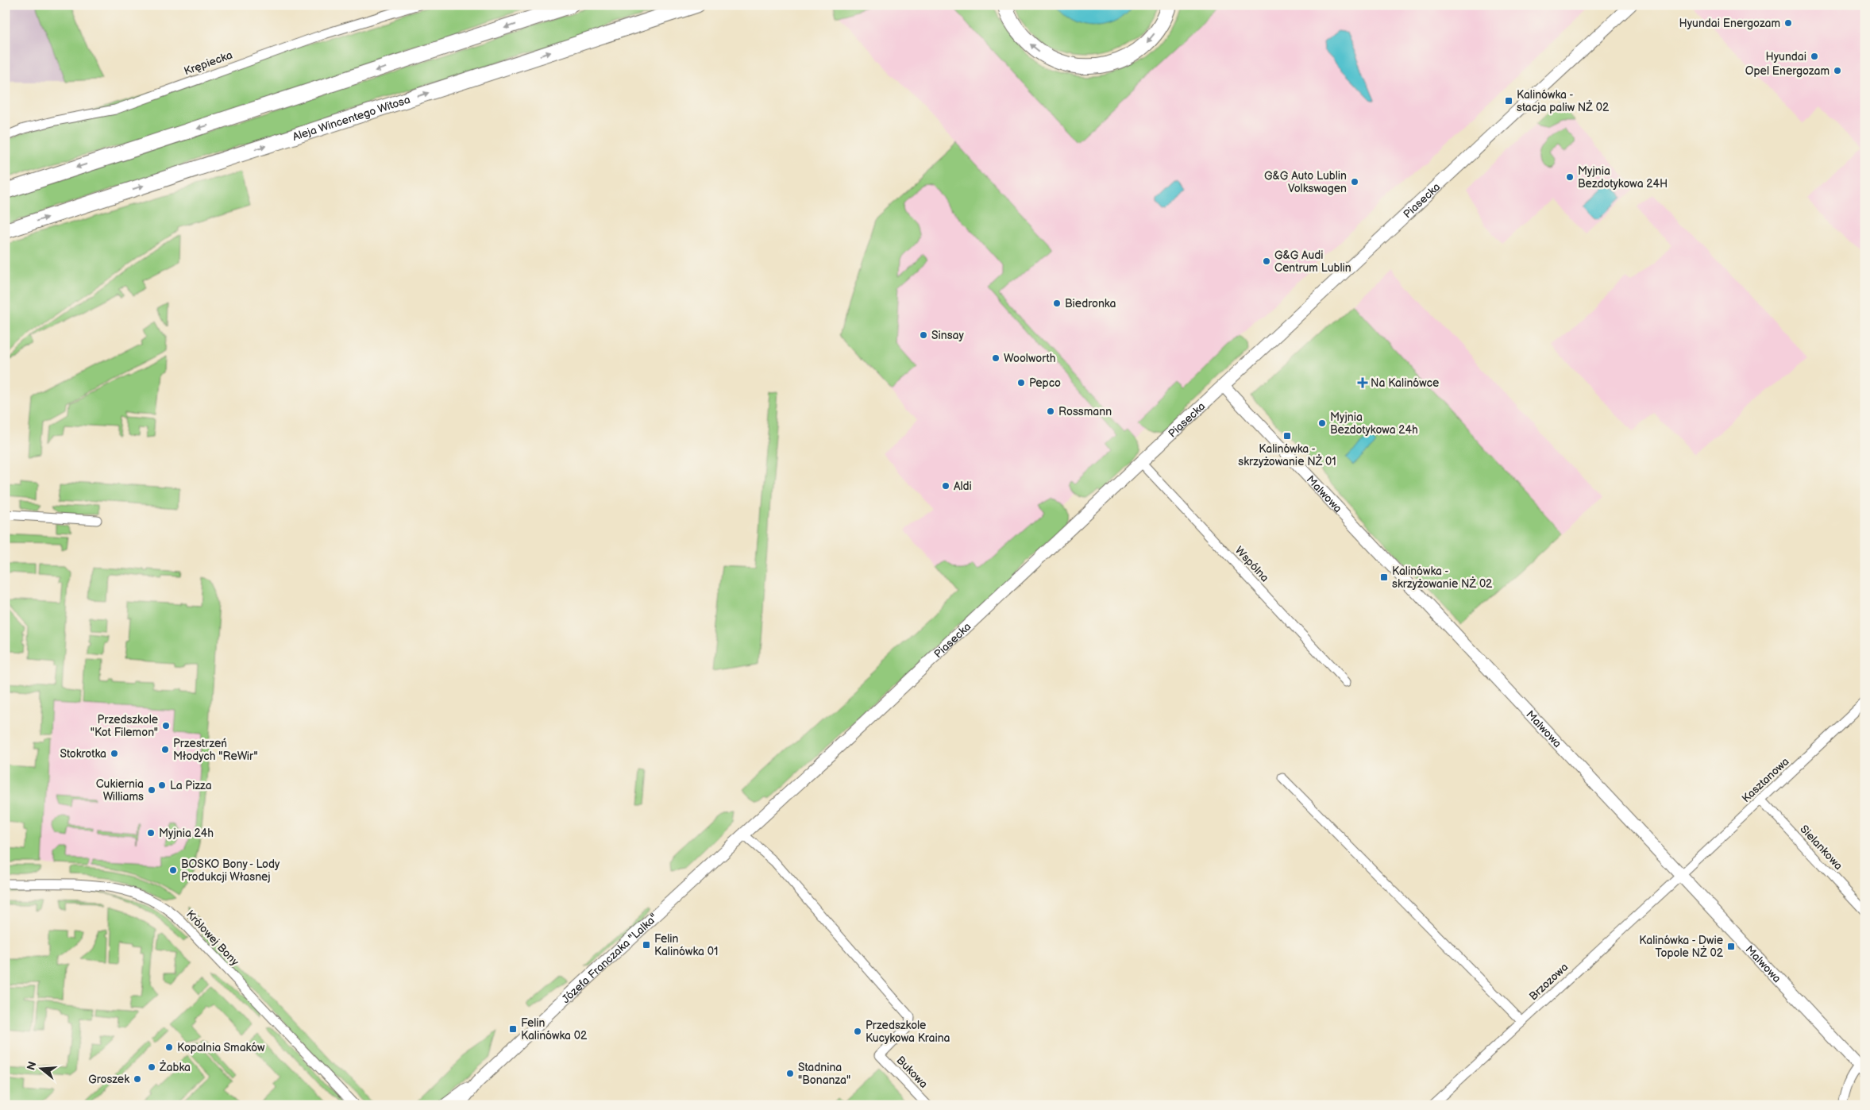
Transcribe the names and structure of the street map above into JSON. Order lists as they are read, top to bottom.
{
  "streets": {
    "main road": ["Aleja Wincentego Witosa"],
    "street": [
      "Krępiecka",
      "Piasecka",
      "Malwowa",
      "Wspólna",
      "Kasztanowa",
      "Sielankowa",
      "Królowej Bony",
      "Józefa Franczaka \"Lalka\"",
      "Brzozowa",
      "Bukowa"
    ]
  },
  "crossings": [
    ["Piasecka", "Malwowa"],
    ["Piasecka", "Wspólna"],
    ["Piasecka", "Józefa Franczaka \"Lalka\""],
    ["Piasecka", "Bukowa"],
    ["Malwowa", "Kasztanowa"],
    ["Malwowa", "Brzozowa"],
    ["Kasztanowa", "Sielankowa"],
    ["Kasztanowa", "Brzozowa"],
    ["Józefa Franczaka \"Lalka\"", "Bukowa"]
  ],
  "places": {
    "other": [
      "Hyundai Energozam",
      "Hyundai",
      "Opel Energozam",
      "Myjnia Bezdotykowa 24H",
      "G&G Auto Lublin Volkswagen",
      "G&G Audi Centrum Lublin",
      "Biedronka",
      "Sinsay",
      "Woolworth",
      "Pepco",
      "Rossmann",
      "Myjnia Bezdotykowa 24h",
      "Aldi",
      "Przedszkole \"Kot Filemon\"",
      "Przestrzeń Młodych \"ReWir\"",
      "Stokrotka",
      "La Pizza",
      "Cukiernia Williams",
      "Myjnia 24h",
      "BOSKO Bony - Lody Produkcji Własnej",
      "Przedszkole Kucykowa Kraina",
      "Kopalnia Smaków",
      "Żabka",
      "Stadnina \"Bonanza\"",
      "Groszek"
    ],
    "transit": [
      "Kalinówka - stacja paliw NŻ 02",
      "Kalinówka - skrzyżowanie NŻ 01",
      "Kalinówka - skrzyżowanie NŻ 02",
      "Felin Kalinówka 01",
      "Kalinówka - Dwie Topole NŻ 02",
      "Felin Kalinówka 02"
    ],
    "health": ["Na Kalinówce"]
  },
  "north": "left"
}
